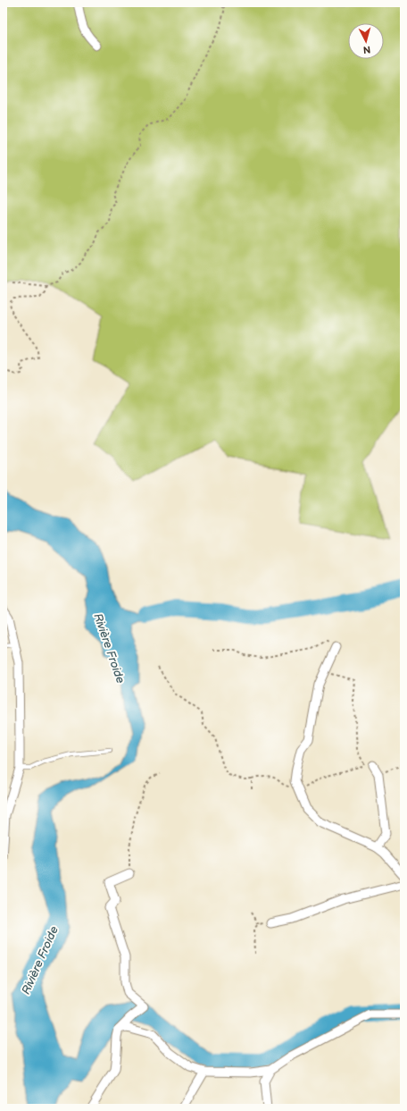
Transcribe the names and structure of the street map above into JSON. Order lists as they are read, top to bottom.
{
  "water": ["Rivière Froide"],
  "north": "bottom"
}
